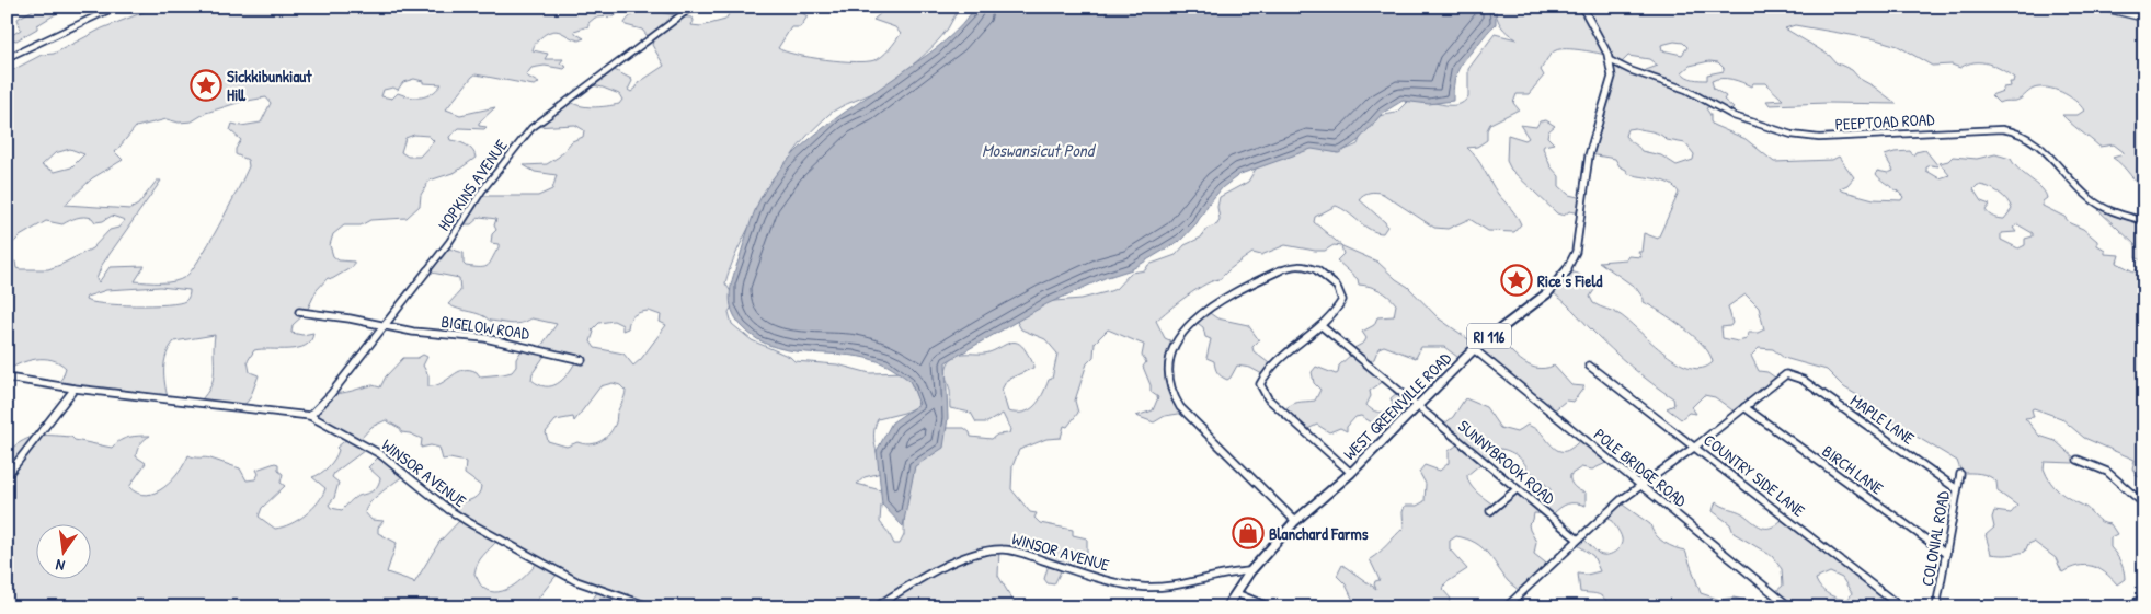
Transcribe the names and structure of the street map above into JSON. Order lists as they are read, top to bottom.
{
  "streets": {
    "main road": ["RI 116", "WEST GREENVILLE ROAD"],
    "street": [
      "PEEPTOAD ROAD",
      "HOPKINS AVENUE",
      "BIGELOW ROAD",
      "MAPLE LANE",
      "SUNNYBROOK ROAD",
      "POLE BRIDGE ROAD",
      "BIRCH LANE",
      "WINSOR AVENUE",
      "COUNTRY SIDE LANE",
      "COLONIAL ROAD"
    ]
  },
  "crossings": [
    ["PEEPTOAD ROAD", "WEST GREENVILLE ROAD"],
    ["HOPKINS AVENUE", "BIGELOW ROAD"],
    ["HOPKINS AVENUE", "WINSOR AVENUE"],
    ["WEST GREENVILLE ROAD", "SUNNYBROOK ROAD"],
    ["WEST GREENVILLE ROAD", "POLE BRIDGE ROAD"],
    ["WEST GREENVILLE ROAD", "WINSOR AVENUE"],
    ["MAPLE LANE", "BIRCH LANE"],
    ["MAPLE LANE", "COLONIAL ROAD"],
    ["BIRCH LANE", "COLONIAL ROAD"]
  ],
  "water": ["Moswansicut Pond"],
  "places": {
    "place": ["Sickkibunkiaut Hill", "Rice’s Field"],
    "shop": ["Blanchard Farms"]
  },
  "north": "bottom"
}
